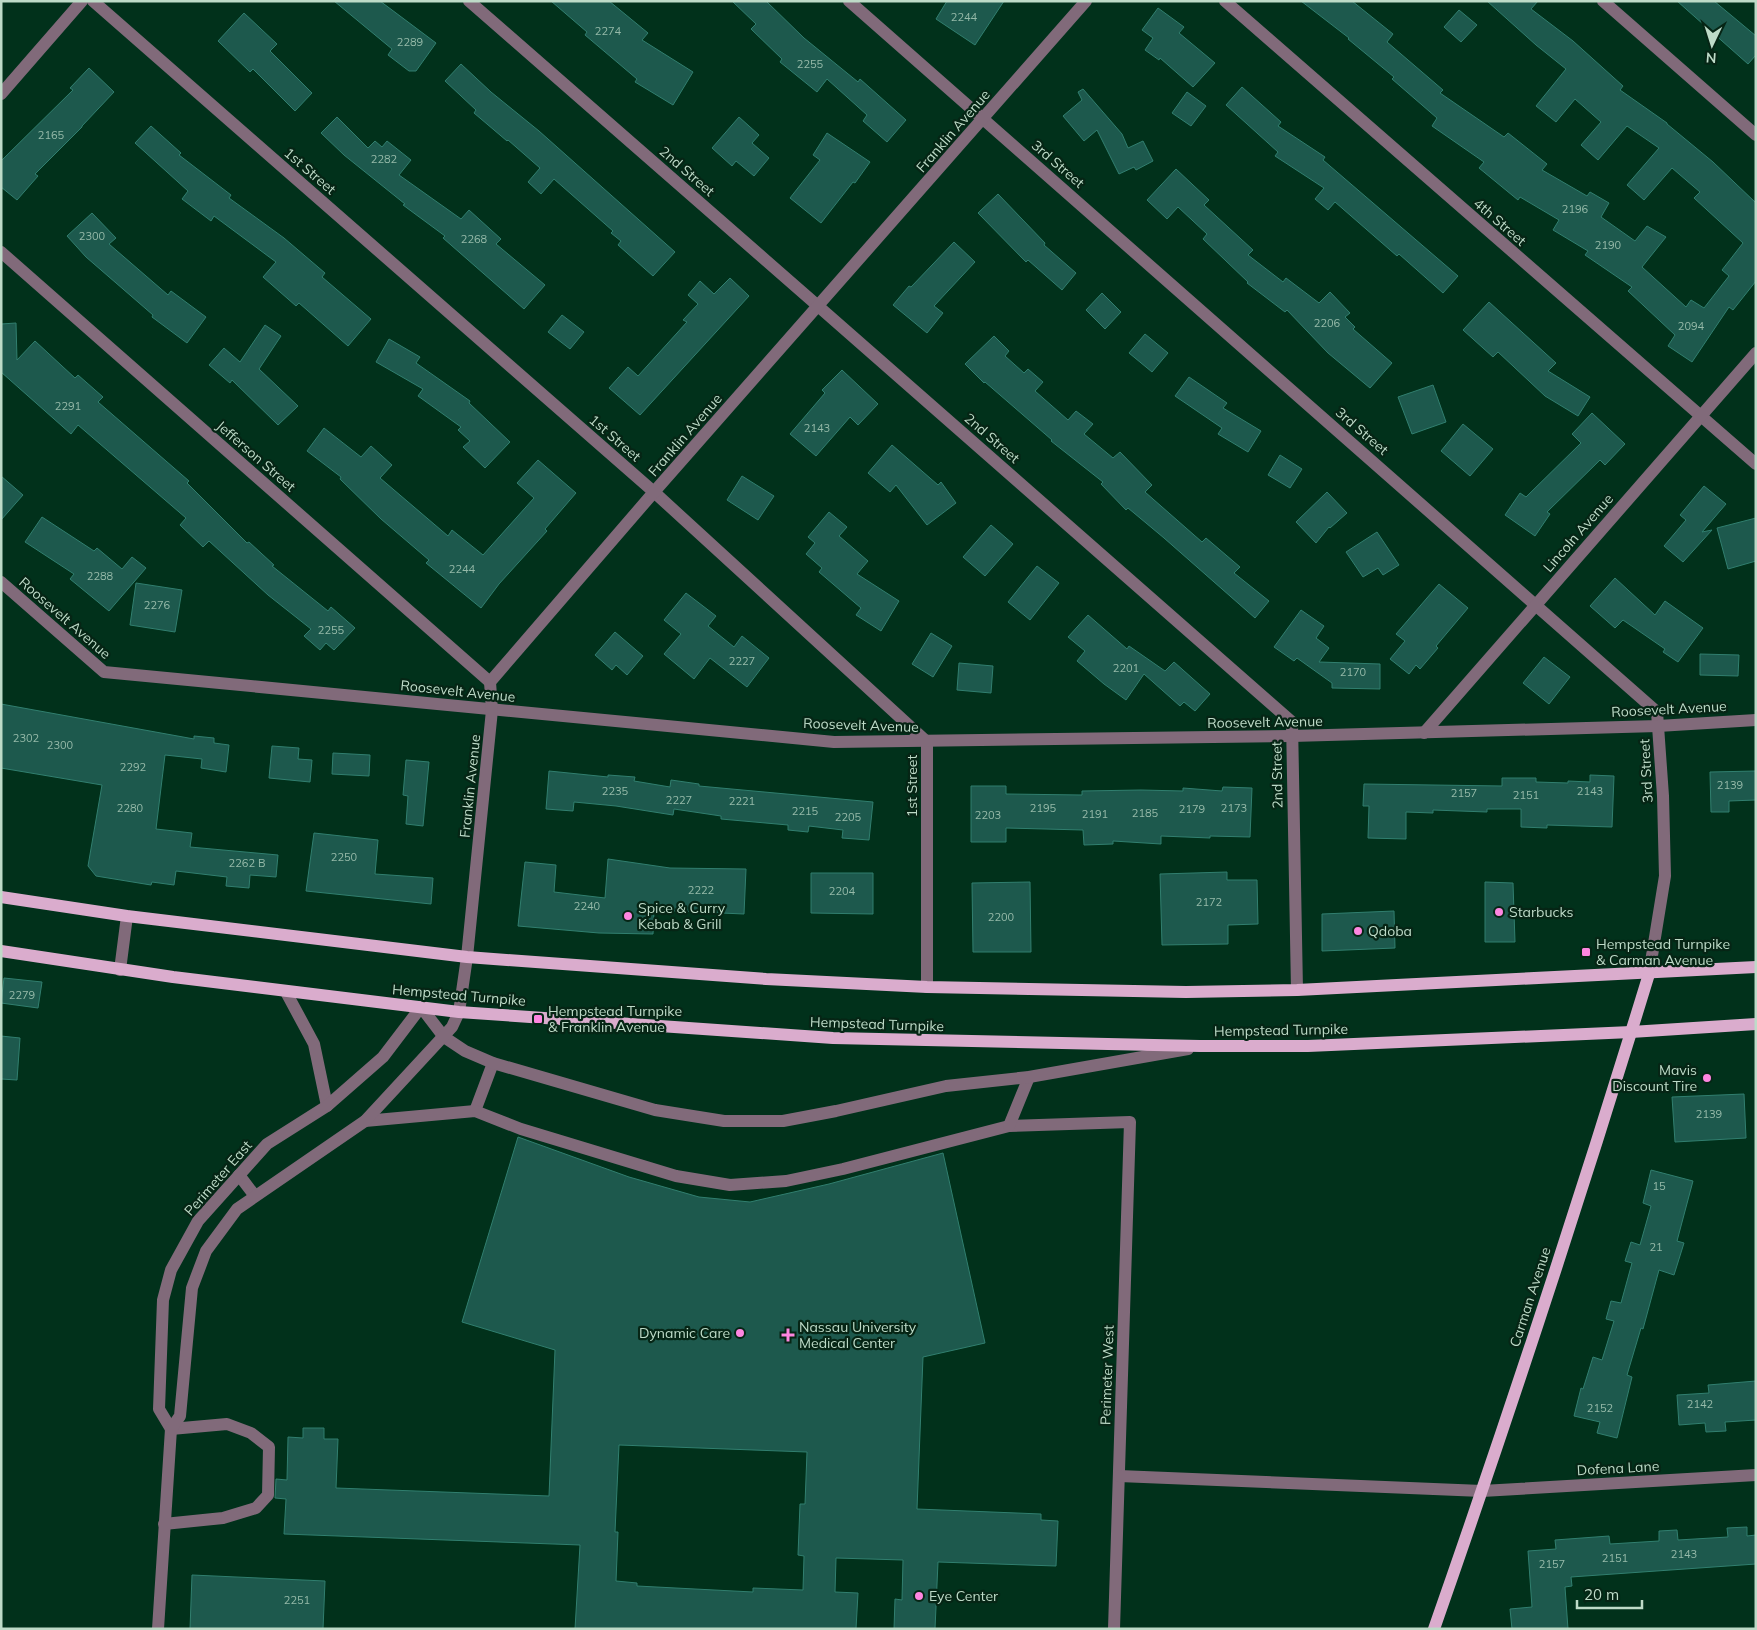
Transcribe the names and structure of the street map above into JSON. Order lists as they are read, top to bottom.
{
  "streets": {
    "main road": ["Hempstead Turnpike", "Carman Avenue"],
    "street": [
      "Franklin Avenue",
      "3rd Street",
      "1st Street",
      "2nd Street",
      "4th Street",
      "Jefferson Street",
      "Lincoln Avenue",
      "Roosevelt Avenue",
      "Perimeter East",
      "Perimeter West",
      "Dofena Lane"
    ]
  },
  "crossings": [
    ["Franklin Avenue", "3rd Street"],
    ["Franklin Avenue", "1st Street"],
    ["Franklin Avenue", "2nd Street"],
    ["Franklin Avenue", "Jefferson Street"],
    ["Franklin Avenue", "Roosevelt Avenue"],
    ["Franklin Avenue", "Hempstead Turnpike"],
    ["3rd Street", "Lincoln Avenue"],
    ["3rd Street", "Roosevelt Avenue"],
    ["3rd Street", "Carman Avenue"],
    ["1st Street", "Roosevelt Avenue"],
    ["2nd Street", "Roosevelt Avenue"],
    ["4th Street", "Lincoln Avenue"],
    ["Lincoln Avenue", "Roosevelt Avenue"],
    ["Hempstead Turnpike", "Perimeter East"],
    ["Hempstead Turnpike", "Carman Avenue"],
    ["Carman Avenue", "Dofena Lane"],
    ["Perimeter West", "Dofena Lane"]
  ],
  "places": {
    "other": [
      "Starbucks",
      "Spice & Curry Kebab & Grill",
      "Qdoba",
      "Mavis Discount Tire",
      "Dynamic Care",
      "Eye Center"
    ],
    "transit": ["Hempstead Turnpike & Carman Avenue", "Hempstead Turnpike & Franklin Avenue"],
    "health": ["Nassau University Medical Center"]
  },
  "house_numbers": [
    "2244",
    "2274",
    "2289",
    "2255",
    "2165",
    "2282",
    "2196",
    "2300",
    "2268",
    "2190",
    "2206",
    "2094",
    "2291",
    "2143",
    "2244",
    "2288",
    "2276",
    "2255",
    "2227",
    "2201",
    "2170",
    "2302",
    "2300",
    "2292",
    "2139",
    "2235",
    "2143",
    "2157",
    "2151",
    "2227",
    "2221",
    "2280",
    "2195",
    "2173",
    "2179",
    "2215",
    "2185",
    "2191",
    "2203",
    "2205",
    "2250",
    "2262 B",
    "2222",
    "2204",
    "2172",
    "2240",
    "2200",
    "2279",
    "2139",
    "15",
    "21",
    "2142",
    "2152",
    "2143",
    "2151",
    "2157",
    "2251"
  ],
  "scale_bar": "20 m",
  "north": "bottom"
}
